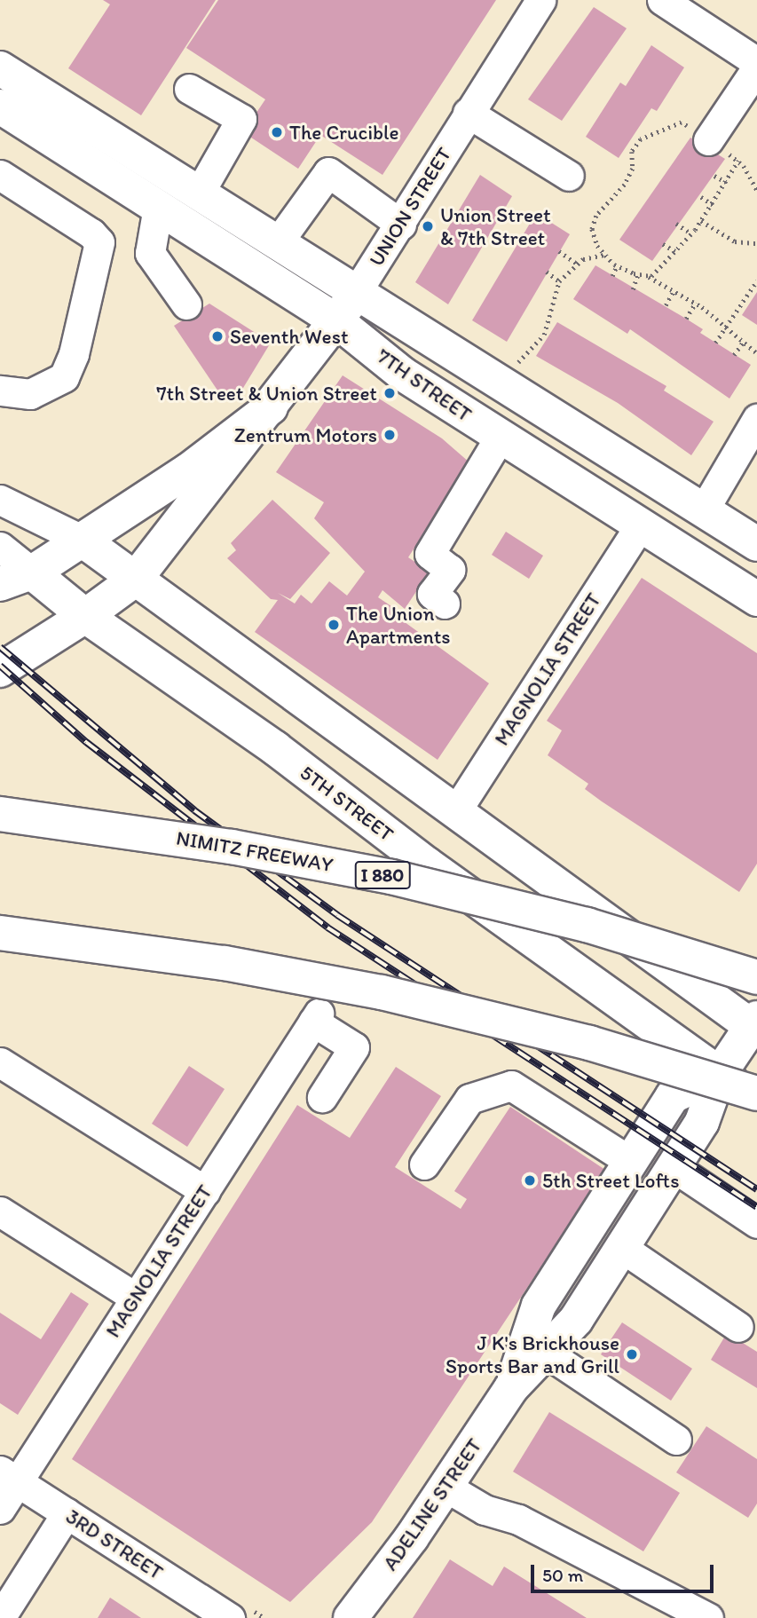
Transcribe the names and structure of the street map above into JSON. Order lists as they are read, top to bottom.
{
  "streets": {
    "main road": [
      "UNION STREET",
      "7TH STREET",
      "5TH STREET",
      "NIMITZ FREEWAY",
      "I 880",
      "ADELINE STREET"
    ],
    "street": ["MAGNOLIA STREET", "3RD STREET"]
  },
  "crossings": [
    ["UNION STREET", "7TH STREET"],
    ["UNION STREET", "5TH STREET"],
    ["7TH STREET", "MAGNOLIA STREET"],
    ["MAGNOLIA STREET", "3RD STREET"],
    ["5TH STREET", "ADELINE STREET"]
  ],
  "places": [
    "The Crucible",
    "Union Street & 7th Street",
    "Seventh West",
    "7th Street & Union Street",
    "Zentrum Motors",
    "The Union Apartments",
    "5th Street Lofts",
    "J K's Brickhouse Sports Bar and Grill"
  ],
  "scale_bar": "50 m"
}
